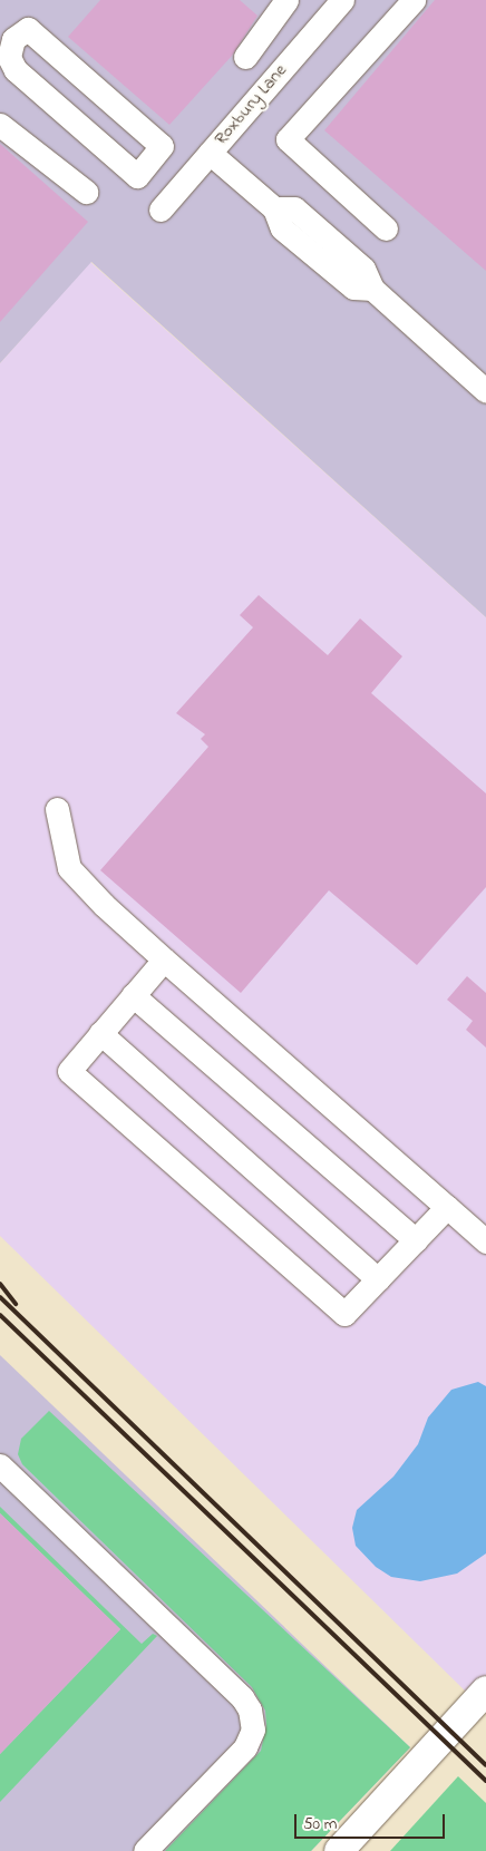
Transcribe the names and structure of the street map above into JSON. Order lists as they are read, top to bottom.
{
  "streets": {
    "street": ["Roxbury Lane"]
  },
  "scale_bar": "50 m"
}
